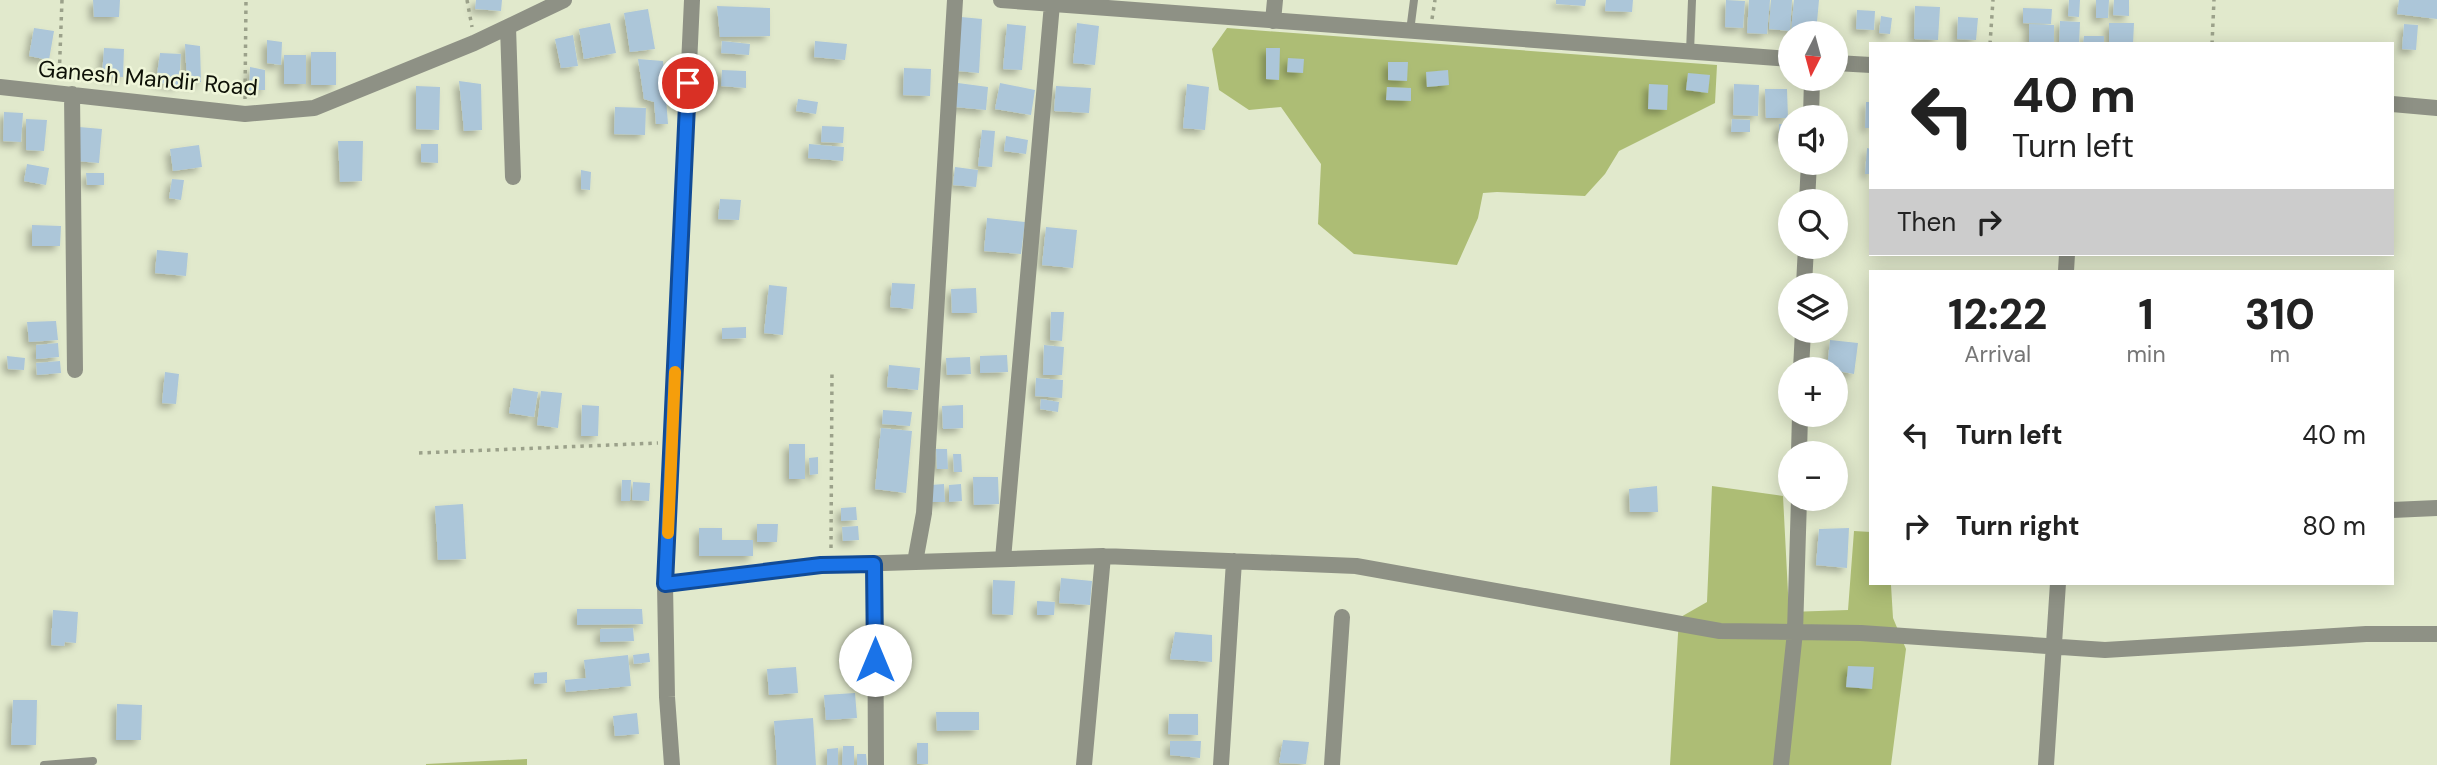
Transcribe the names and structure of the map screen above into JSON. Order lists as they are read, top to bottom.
{
  "streets": {
    "street": ["Ganesh Mandir Road"]
  },
  "north": "bottom",
  "page": {
    "map_buttons": ["+", "−"],
    "turn": ["40 m", "Turn left"],
    "then": "Then",
    "eta": [
      "12:22",
      "Arrival",
      "1",
      "min",
      "310",
      "m"
    ],
    "list": [
      {
        "name": "Turn left",
        "value": "40 m"
      },
      {
        "name": "Turn right",
        "value": "80 m"
      }
    ]
  }
}
